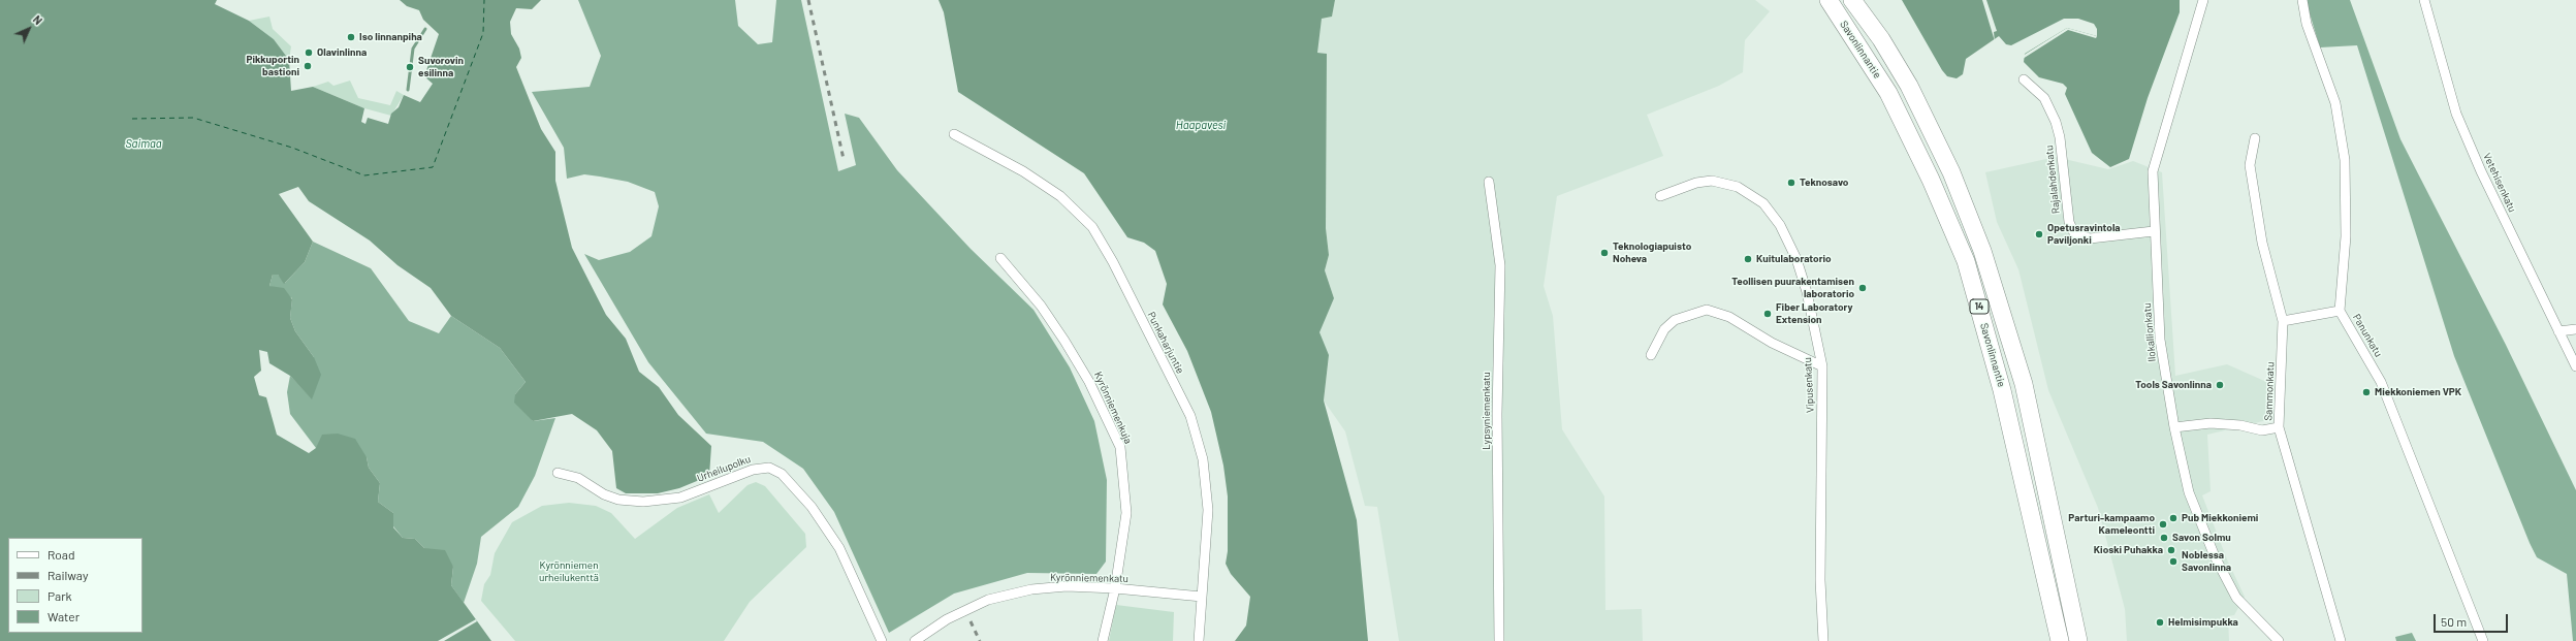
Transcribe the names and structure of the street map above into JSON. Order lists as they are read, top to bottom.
{
  "streets": {
    "highway": ["Savonlinnantie", "14"],
    "street": [
      "Rajalahdenkatu",
      "Vetehisenkatu",
      "Ilokallionkatu",
      "Panunkatu",
      "Punkaharjuntie",
      "Vipusenkatu",
      "Sammonkatu",
      "Kyrönniemenkuja",
      "Lypsyniemenkatu",
      "Urheilupolku",
      "Kyrönniemenkatu"
    ]
  },
  "crossings": [
    ["Rajalahdenkatu", "Ilokallionkatu"],
    ["Punkaharjuntie", "Kyrönniemenkatu"],
    ["Kyrönniemenkuja", "Kyrönniemenkatu"]
  ],
  "water": ["Haapavesi", "Saimaa"],
  "parks": ["Kyrönniemen urheilukenttä"],
  "places": [
    "Iso linnanpiha",
    "Olavinlinna",
    "Pikkuportin bastioni",
    "Suvorovin esilinna",
    "Teknosavo",
    "Opetusravintola Paviljonki",
    "Teknologiapuisto Noheva",
    "Kuitulaboratorio",
    "Teollisen puurakentamisen laboratorio",
    "Fiber Laboratory Extension",
    "Tools Savonlinna",
    "Miekkoniemen VPK",
    "Pub Miekkoniemi",
    "Parturi-kampaamo Kameleontti",
    "Savon Solmu",
    "Kioski Puhakka",
    "Noblessa Savonlinna",
    "Helmisimpukka"
  ],
  "legend": [
    "Road",
    "Railway",
    "Park",
    "Water"
  ],
  "scale_bar": "50 m",
  "north": "top right"
}
